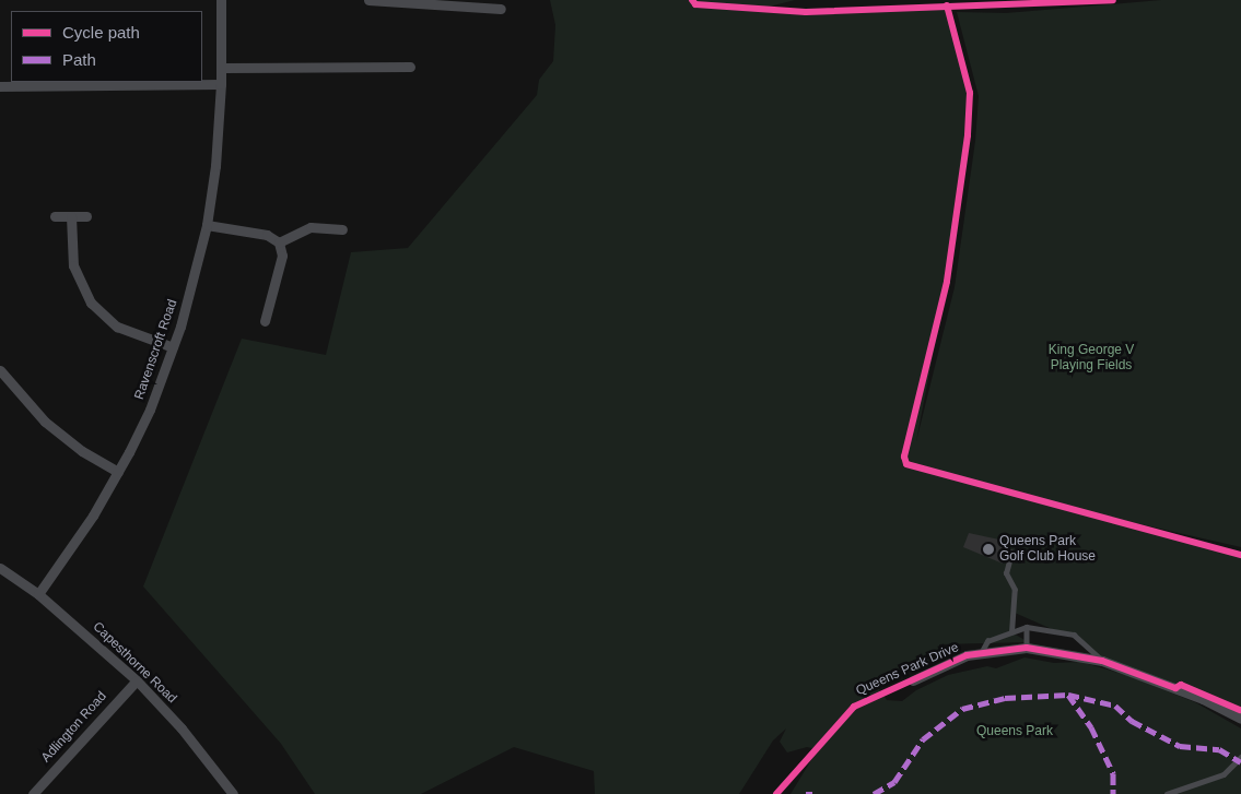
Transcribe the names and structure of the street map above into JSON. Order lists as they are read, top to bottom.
{
  "streets": {
    "street": [
      "Ravenscroft Road",
      "Capesthorne Road",
      "Queens Park Drive",
      "Adlington Road"
    ]
  },
  "crossings": [
    ["Ravenscroft Road", "Capesthorne Road"],
    ["Capesthorne Road", "Adlington Road"]
  ],
  "parks": ["King George V Playing Fields", "Queens Park"],
  "places": ["Queens Park Golf Club House"],
  "legend": ["Cycle path", "Path"]
}
